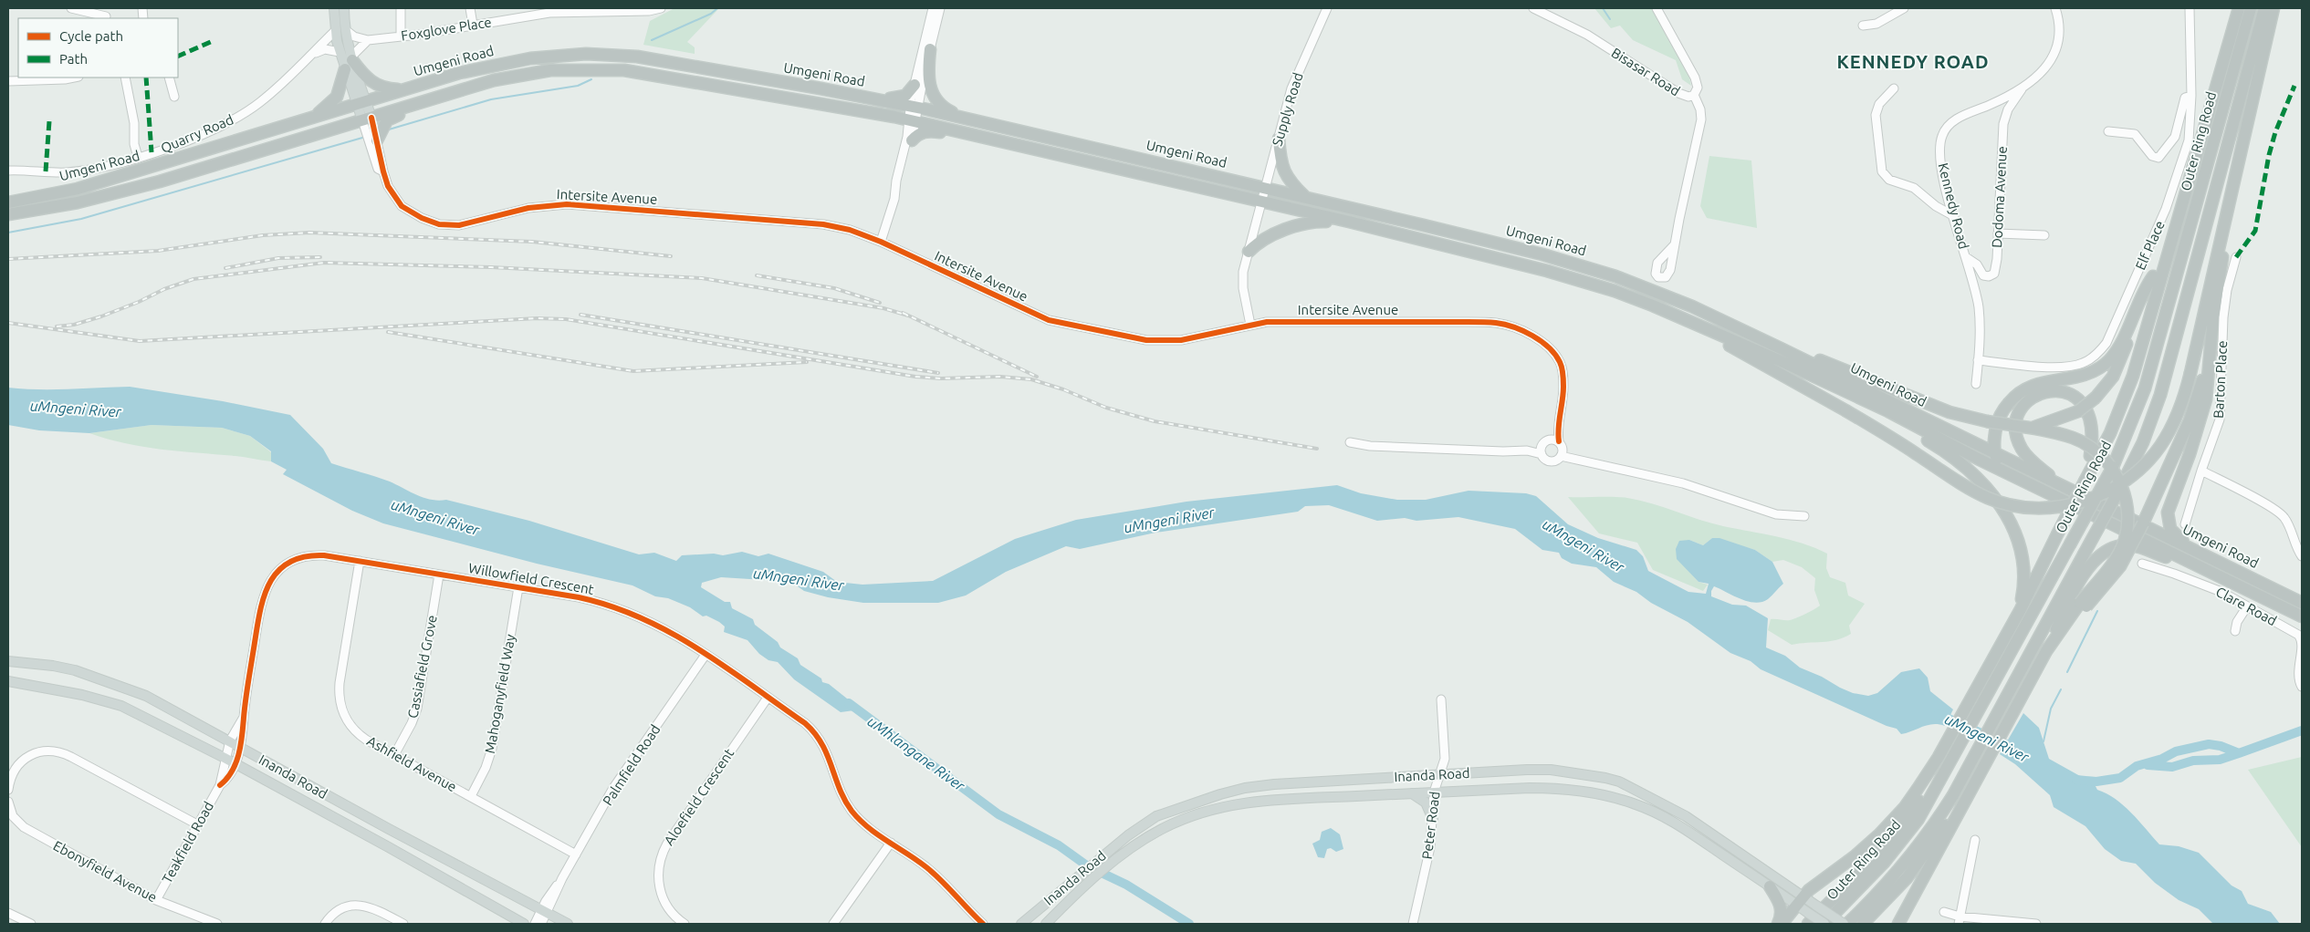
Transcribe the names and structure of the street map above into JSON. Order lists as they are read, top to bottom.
{
  "streets": {
    "highway": ["Umgeni Road", "Outer Ring Road"],
    "main road": ["Inanda Road"],
    "street": [
      "Foxglove Place",
      "Bisasar Road",
      "Supply Road",
      "Quarry Road",
      "Intersite Avenue",
      "Dodoma Avenue",
      "Kennedy Road",
      "Elf Place",
      "Barton Place",
      "Willowfield Crescent",
      "Clare Road",
      "Cassiafield Grove",
      "Mahoganyfield Way",
      "Ashfield Avenue",
      "Palmfield Road",
      "Aloefield Crescent",
      "Peter Road",
      "Teakfield Road",
      "Ebonyfield Avenue"
    ]
  },
  "crossings": [
    ["Umgeni Road", "Supply Road"],
    ["Umgeni Road", "Intersite Avenue"],
    ["Supply Road", "Intersite Avenue"],
    ["Outer Ring Road", "Inanda Road"],
    ["Dodoma Avenue", "Kennedy Road"],
    ["Kennedy Road", "Elf Place"],
    ["Willowfield Crescent", "Cassiafield Grove"],
    ["Willowfield Crescent", "Mahoganyfield Way"],
    ["Willowfield Crescent", "Ashfield Avenue"],
    ["Willowfield Crescent", "Palmfield Road"],
    ["Willowfield Crescent", "Inanda Road"],
    ["Willowfield Crescent", "Aloefield Crescent"],
    ["Willowfield Crescent", "Teakfield Road"],
    ["Cassiafield Grove", "Ashfield Avenue"],
    ["Mahoganyfield Way", "Ashfield Avenue"],
    ["Ashfield Avenue", "Palmfield Road"],
    ["Palmfield Road", "Inanda Road"],
    ["Inanda Road", "Peter Road"],
    ["Inanda Road", "Teakfield Road"],
    ["Teakfield Road", "Ebonyfield Avenue"]
  ],
  "districts": ["KENNEDY ROAD"],
  "water": ["uMngeni River", "uMhlangane River"],
  "legend": ["Cycle path", "Path"]
}
